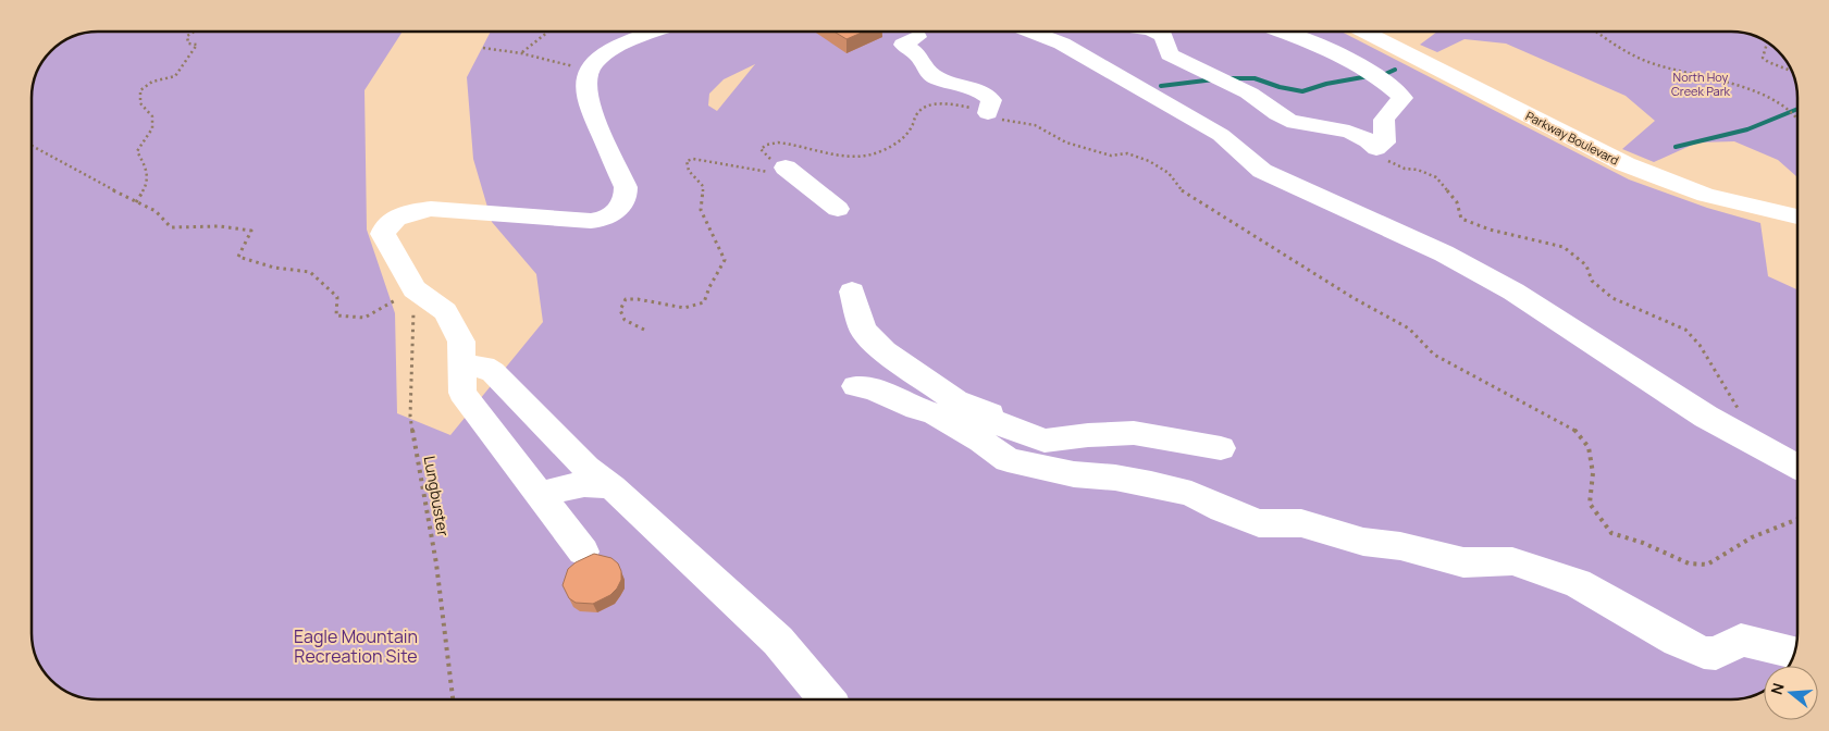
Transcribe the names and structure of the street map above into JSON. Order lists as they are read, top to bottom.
{
  "streets": {
    "street": ["Parkway Boulevard"],
    "path": ["Lungbuster"]
  },
  "parks": ["North Hoy Creek Park", "Eagle Mountain Recreation Site"],
  "north": "left"
}
